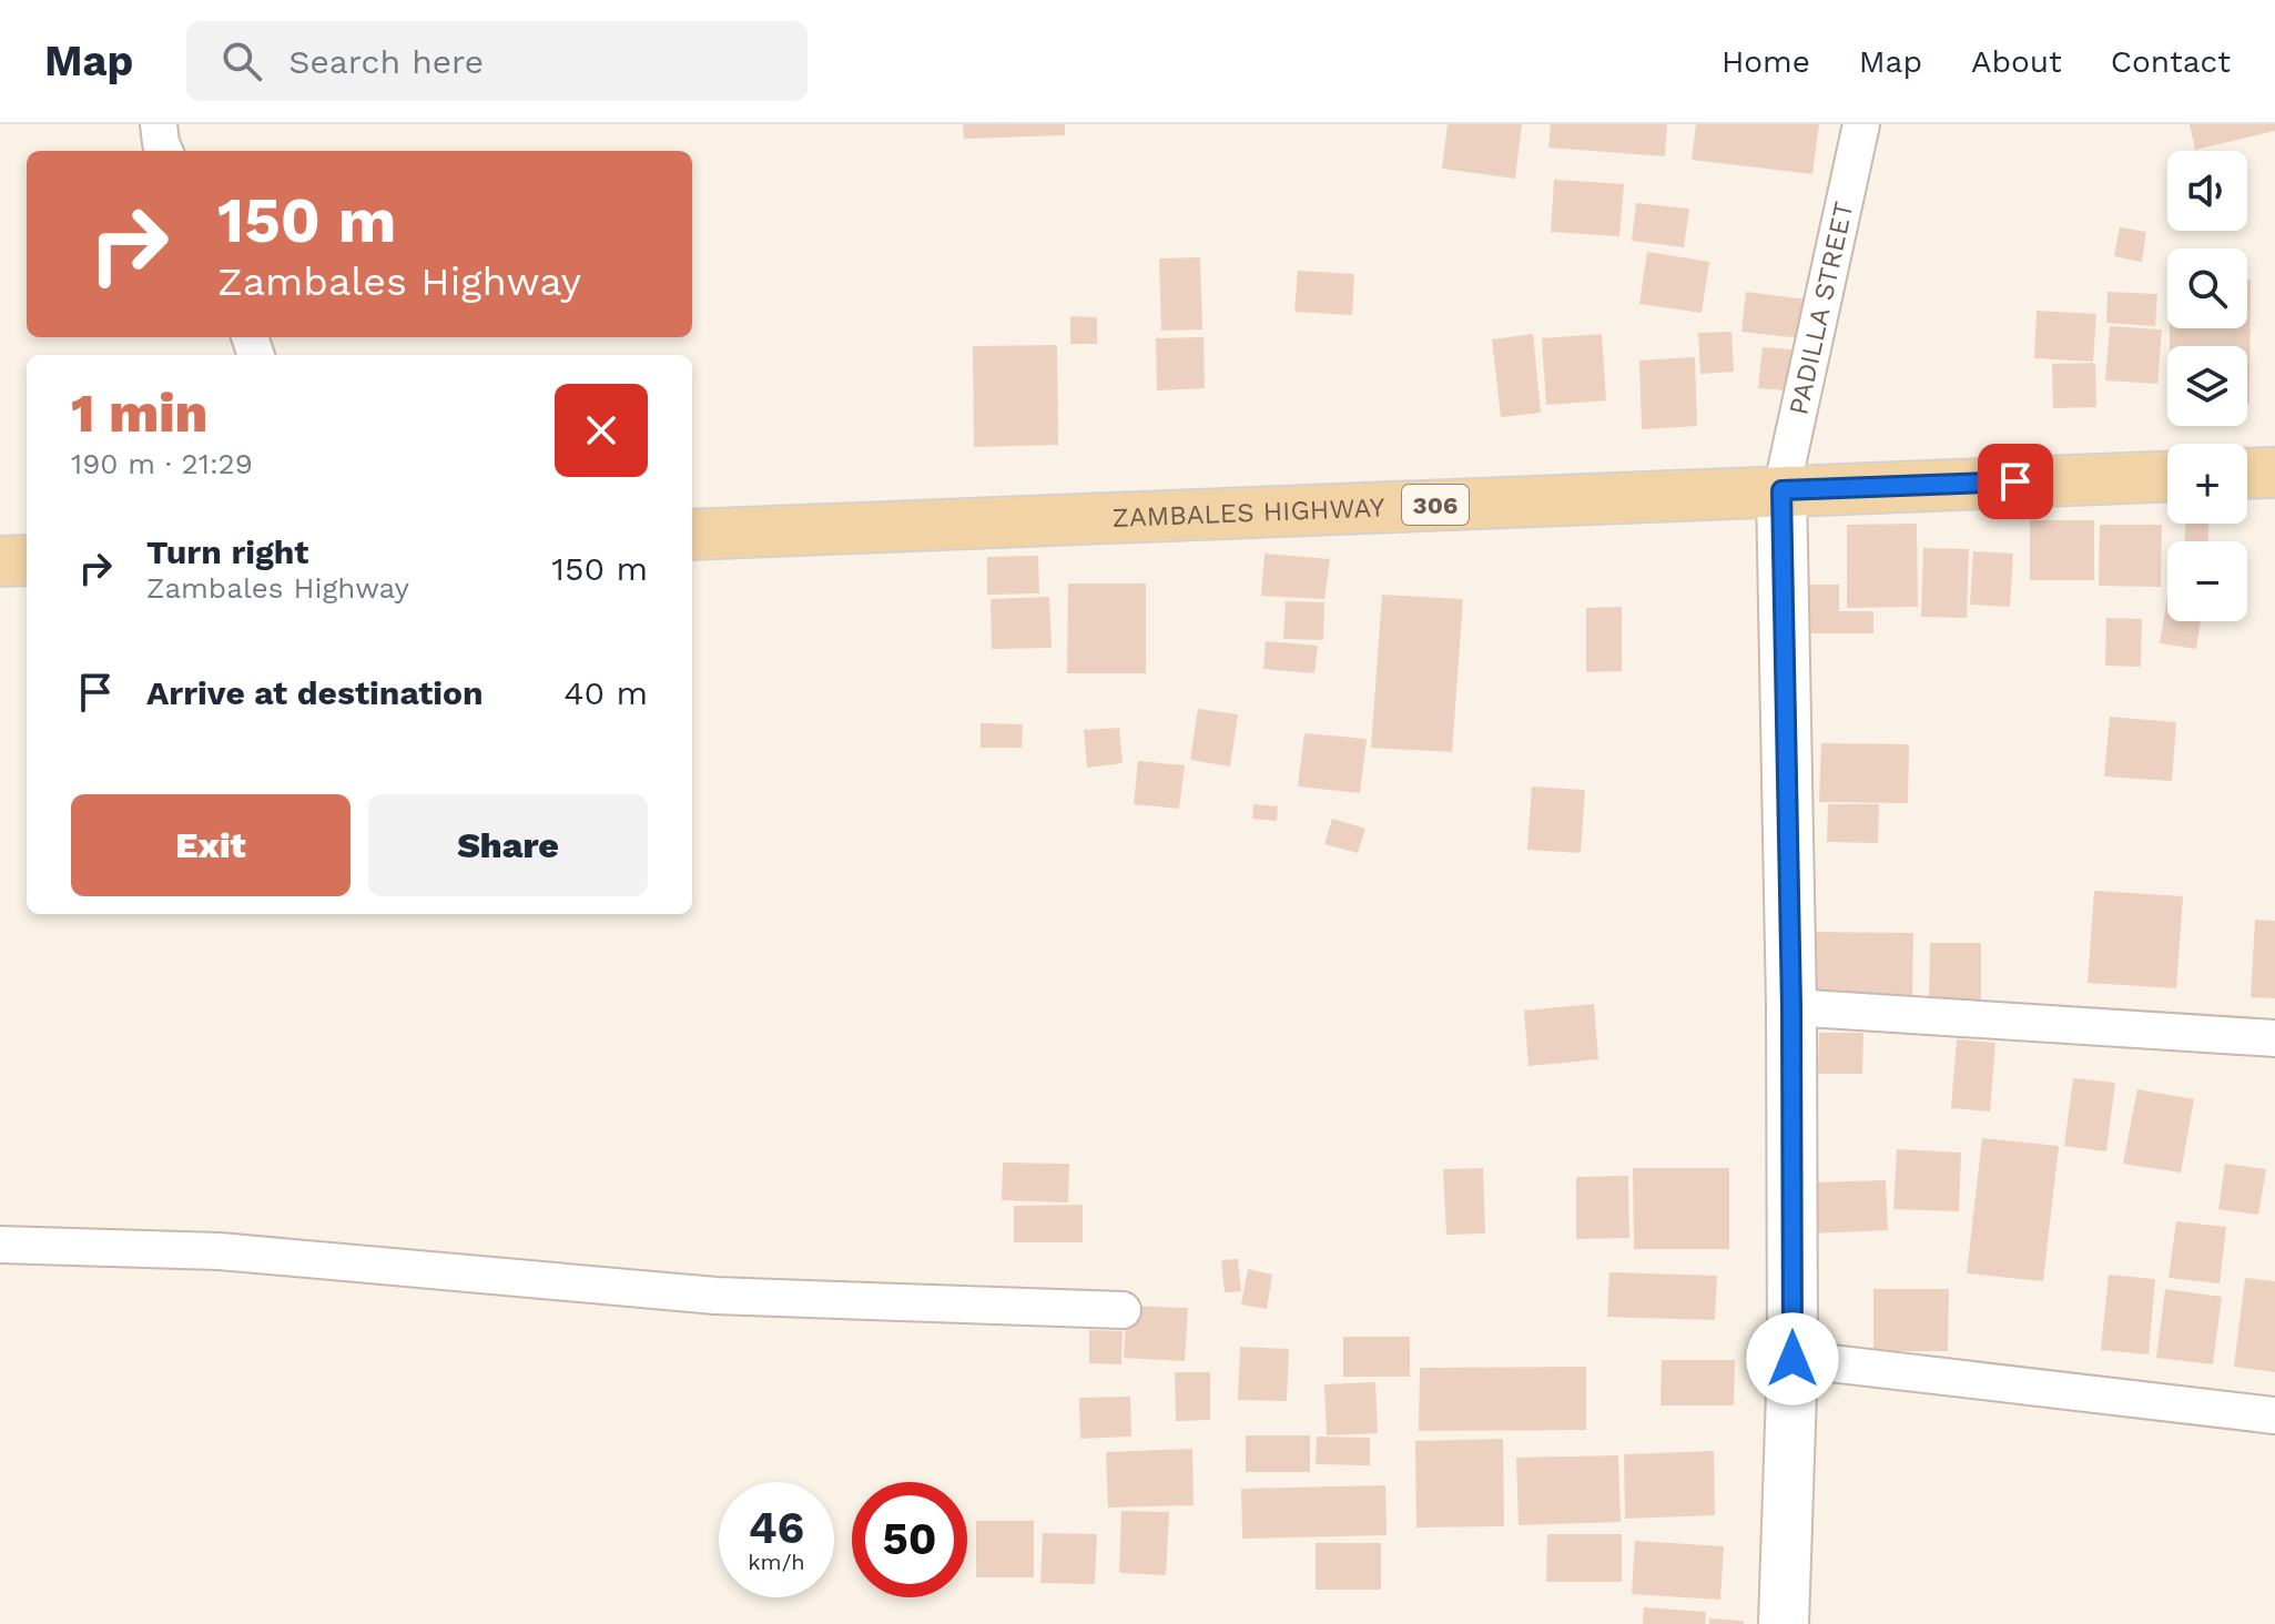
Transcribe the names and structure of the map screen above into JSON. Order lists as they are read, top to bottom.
{
  "streets": {
    "main road": ["306", "ZAMBALES HIGHWAY"],
    "street": ["PADILLA STREET"]
  },
  "crossings": [
    ["PADILLA STREET", "ZAMBALES HIGHWAY"]
  ],
  "page": {
    "header": "Map",
    "search": "Search here",
    "nav": [
      "Home",
      "Map",
      "About",
      "Contact"
    ],
    "map_buttons": ["+", "−"],
    "turn": ["150 m", "Zambales Highway"],
    "heading": ["1 min", "190 m · 21:29"],
    "list": [
      {
        "name": "Turn right",
        "note": "Zambales Highway",
        "value": "150 m"
      },
      {
        "name": "Arrive at destination",
        "value": "40 m"
      }
    ],
    "buttons": ["Exit", "Share"],
    "speed": "46 km/h",
    "limit": "50"
  }
}
